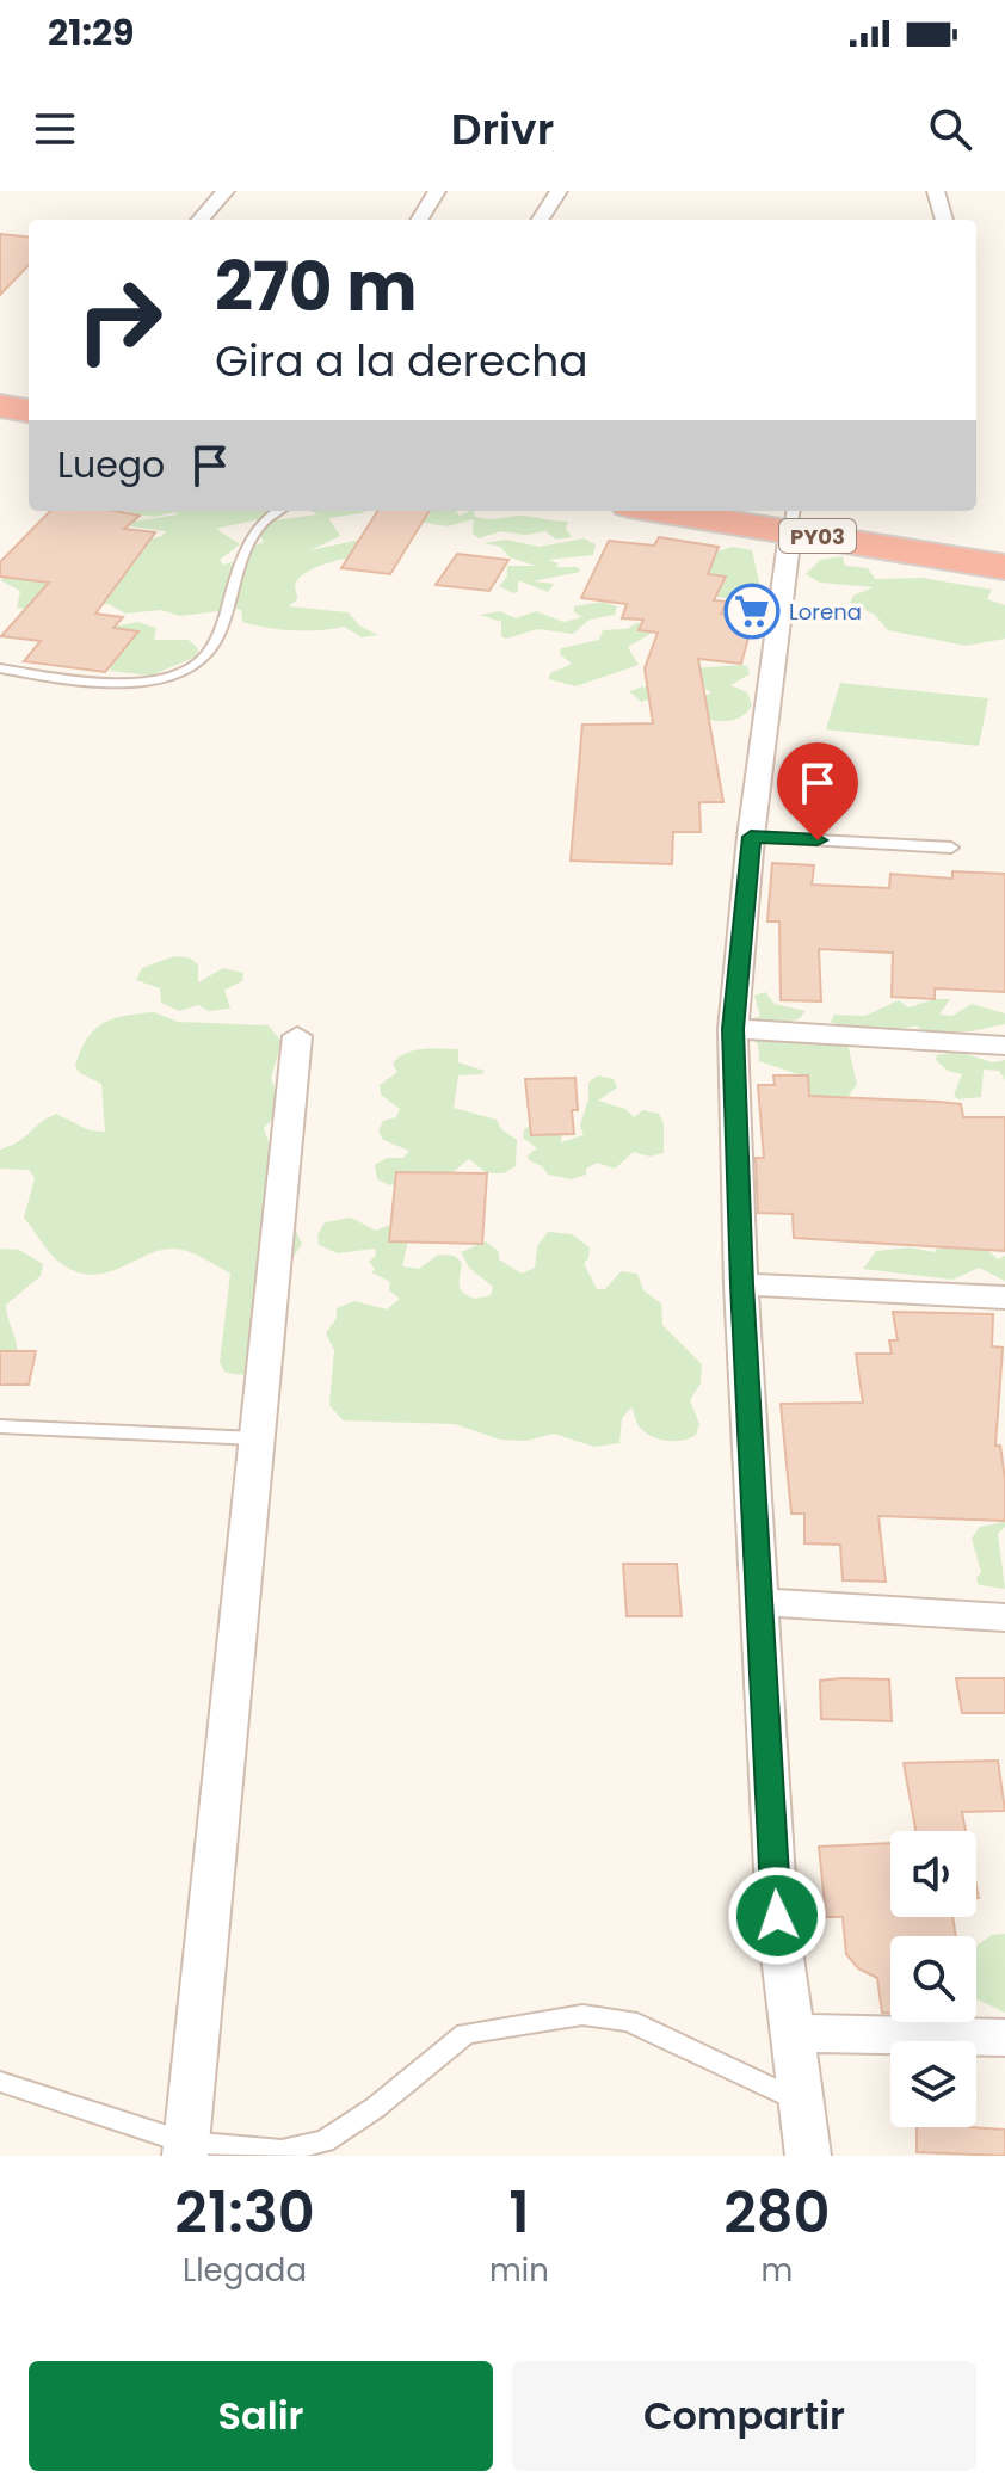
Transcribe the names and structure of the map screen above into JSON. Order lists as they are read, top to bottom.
{
  "streets": {
    "highway": ["PY03"]
  },
  "places": {
    "supermarket": ["Lorena"]
  },
  "page": {
    "status": "21:29",
    "header": "Drivr",
    "turn": ["270 m", "Gira a la derecha"],
    "then": "Luego",
    "eta": [
      "21:30",
      "Llegada",
      "1",
      "min",
      "280",
      "m"
    ],
    "buttons": ["Salir", "Compartir"]
  }
}
